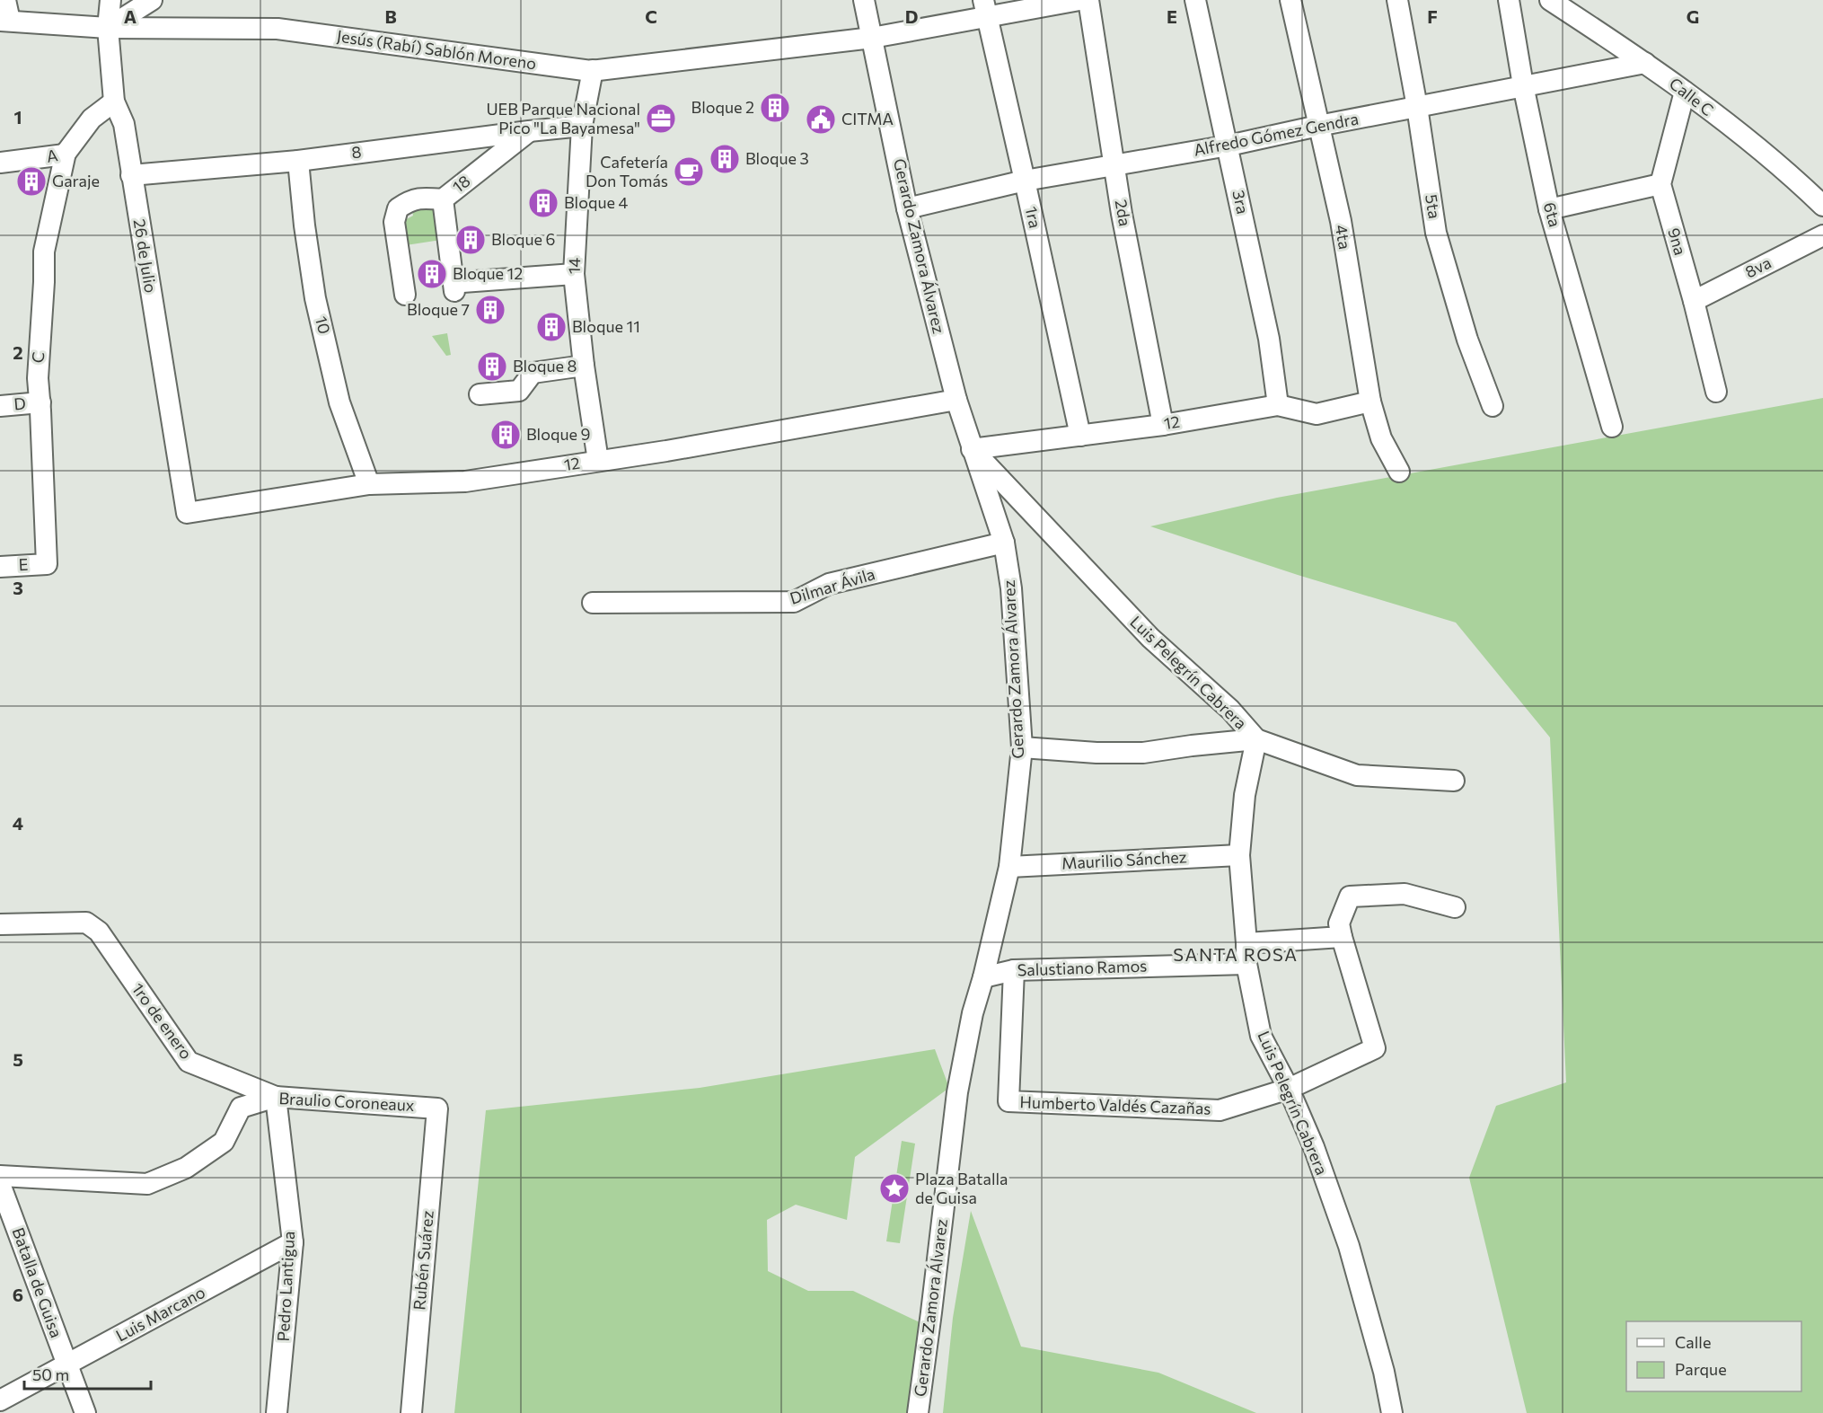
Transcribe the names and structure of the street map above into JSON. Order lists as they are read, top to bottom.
{
  "streets": {
    "street": [
      "Jesús (Rabí) Sablón Moreno",
      "Calle C",
      "Alfredo Gómez Gendra",
      "8",
      "A",
      "18",
      "3ra",
      "5ta",
      "2da",
      "6ta",
      "1ra",
      "4ta",
      "9na",
      "Gerardo Zamora Álvarez",
      "26 de Julio",
      "14",
      "8va",
      "10",
      "C",
      "D",
      "12",
      "E",
      "Dilmar Ávila",
      "Luis Pelegrín Cabrera",
      "Maurilio Sánchez",
      "Salustiano Ramos",
      "1ro de enero",
      "Braulio Coroneaux",
      "Humberto Valdés Cazañas",
      "Rubén Suárez",
      "Batalla de Guisa",
      "Pedro Lantigua",
      "Luis Marcano"
    ]
  },
  "crossings": [
    ["Jesús (Rabí) Sablón Moreno", "1ra"],
    ["Jesús (Rabí) Sablón Moreno", "Gerardo Zamora Álvarez"],
    ["Jesús (Rabí) Sablón Moreno", "26 de Julio"],
    ["Jesús (Rabí) Sablón Moreno", "14"],
    ["Calle C", "Alfredo Gómez Gendra"],
    ["Alfredo Gómez Gendra", "3ra"],
    ["Alfredo Gómez Gendra", "5ta"],
    ["Alfredo Gómez Gendra", "2da"],
    ["Alfredo Gómez Gendra", "6ta"],
    ["Alfredo Gómez Gendra", "1ra"],
    ["Alfredo Gómez Gendra", "4ta"],
    ["Alfredo Gómez Gendra", "Gerardo Zamora Álvarez"],
    ["8", "18"],
    ["8", "26 de Julio"],
    ["8", "14"],
    ["8", "10"],
    ["A", "26 de Julio"],
    ["A", "C"],
    ["18", "14"],
    ["3ra", "12"],
    ["2da", "12"],
    ["1ra", "12"],
    ["4ta", "12"],
    ["9na", "8va"],
    ["Gerardo Zamora Álvarez", "12"],
    ["Gerardo Zamora Álvarez", "Dilmar Ávila"],
    ["Gerardo Zamora Álvarez", "Luis Pelegrín Cabrera"],
    ["Gerardo Zamora Álvarez", "Maurilio Sánchez"],
    ["Gerardo Zamora Álvarez", "Salustiano Ramos"],
    ["26 de Julio", "12"],
    ["14", "12"],
    ["10", "12"],
    ["C", "D"],
    ["C", "E"],
    ["12", "Luis Pelegrín Cabrera"],
    ["Luis Pelegrín Cabrera", "Maurilio Sánchez"],
    ["Luis Pelegrín Cabrera", "Salustiano Ramos"],
    ["Luis Pelegrín Cabrera", "Humberto Valdés Cazañas"],
    ["Salustiano Ramos", "Humberto Valdés Cazañas"],
    ["1ro de enero", "Braulio Coroneaux"],
    ["1ro de enero", "Pedro Lantigua"],
    ["Braulio Coroneaux", "Rubén Suárez"],
    ["Braulio Coroneaux", "Pedro Lantigua"],
    ["Batalla de Guisa", "Luis Marcano"],
    ["Pedro Lantigua", "Luis Marcano"]
  ],
  "districts": ["SANTA ROSA"],
  "places": {
    "building": [
      "Bloque 2",
      "Bloque 3",
      "Garaje",
      "Bloque 4",
      "Bloque 6",
      "Bloque 12",
      "Bloque 7",
      "Bloque 11",
      "Bloque 8",
      "Bloque 9"
    ],
    "office": ["UEB Parque Nacional Pico \"La Bayamesa\""],
    "public building": ["CITMA"],
    "cafe": ["Cafetería Don Tomás"],
    "place": ["Plaza Batalla de Guisa"]
  },
  "legend": ["Calle", "Parque"],
  "scale_bar": "50 m",
  "grid": {
    "columns": [
      "A",
      "B",
      "C",
      "D",
      "E",
      "F",
      "G"
    ],
    "rows": [
      "1",
      "2",
      "3",
      "4",
      "5",
      "6"
    ]
  }
}
